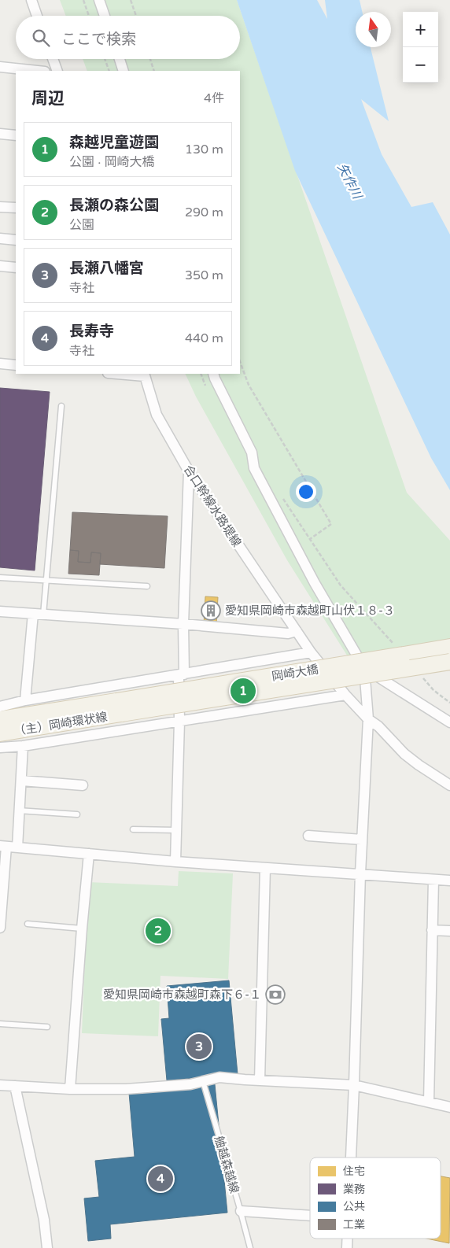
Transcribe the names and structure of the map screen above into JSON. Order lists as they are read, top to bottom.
{
  "streets": {
    "main road": ["岡崎大橋", "（主）岡崎環状線"],
    "street": ["合口幹線水路堤線"],
    "lane": ["舳越森越線"]
  },
  "crossings": [
    ["岡崎大橋", "（主）岡崎環状線"]
  ],
  "water": ["矢作川"],
  "places": {
    "building": ["愛知県岡崎市森越町山伏１８‐３"],
    "bank": ["愛知県岡崎市森越町森下６‐１"]
  },
  "legend": [
    "住宅",
    "業務",
    "公共",
    "工業"
  ],
  "north": "top",
  "page": {
    "map_buttons": ["+", "−"],
    "search": "ここで検索",
    "heading": ["周辺", "4件"],
    "list": [
      {
        "mark": "1",
        "name": "森越児童遊園",
        "note": "公園 · 岡崎大橋",
        "value": "130 m"
      },
      {
        "mark": "2",
        "name": "長瀬の森公園",
        "note": "公園",
        "value": "290 m"
      },
      {
        "mark": "3",
        "name": "長瀬八幡宮",
        "note": "寺社",
        "value": "350 m"
      },
      {
        "mark": "4",
        "name": "長寿寺",
        "note": "寺社",
        "value": "440 m"
      }
    ],
    "pins": [
      "1",
      "2",
      "3",
      "4"
    ]
  }
}
